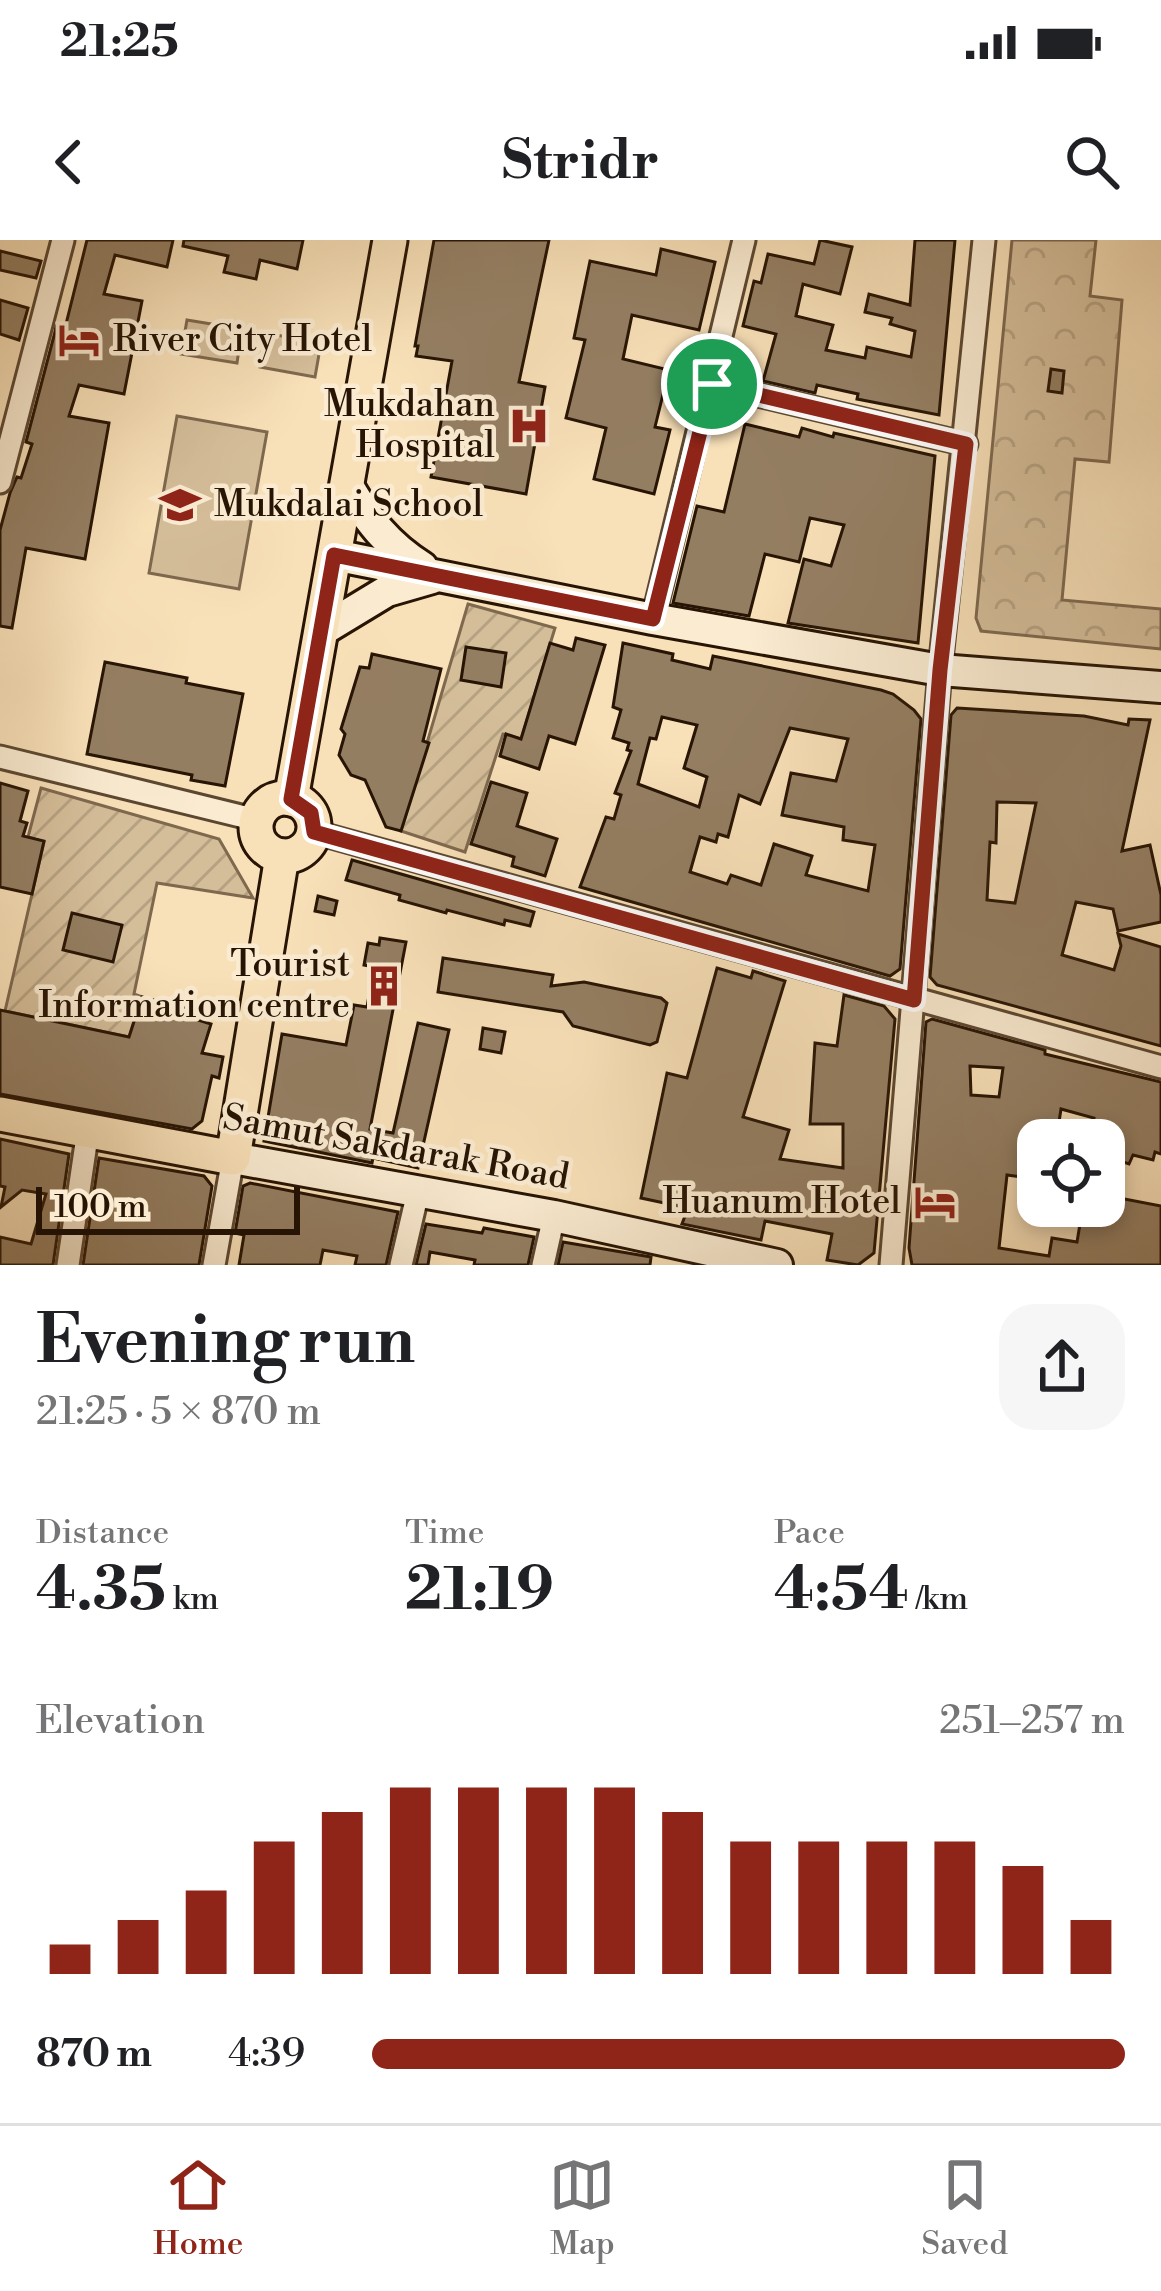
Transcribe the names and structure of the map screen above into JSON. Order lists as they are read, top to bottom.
{
  "streets": {
    "main road": ["Samut Sakdarak Road"]
  },
  "places": {
    "hotel": ["River City Hotel", "Huanum Hotel"],
    "hospital": ["Mukdahan Hospital"],
    "school or university": ["Mukdalai School"],
    "building": ["Tourist Information centre"]
  },
  "scale_bar": "100 m",
  "page": {
    "status": "21:25",
    "header": "Stridr",
    "scale": "100 m",
    "heading": ["Evening run", "21:25 · 5 × 870 m"],
    "stats": [
      ["Distance", "4.35 km"],
      ["Time", "21:19"],
      ["Pace", "4:54 /km"]
    ],
    "chart": ["Elevation", "251–257 m"],
    "list": [
      {
        "name": "870 m",
        "note": "4:39"
      }
    ],
    "tabs": ["Home", "Map", "Saved"]
  }
}
